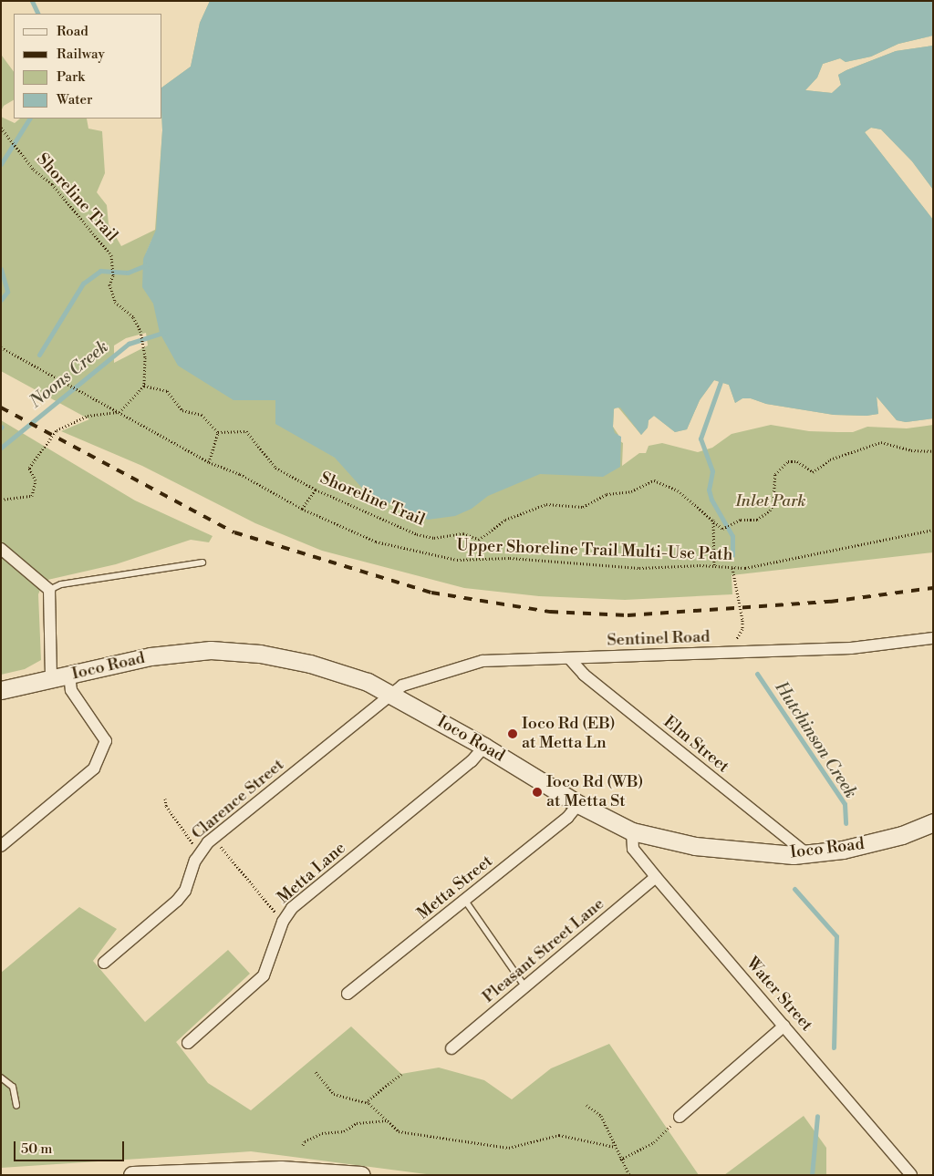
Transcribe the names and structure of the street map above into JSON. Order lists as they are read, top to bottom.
{
  "streets": {
    "main road": ["Ioco Road"],
    "street": [
      "Sentinel Road",
      "Elm Street",
      "Clarence Street",
      "Metta Lane",
      "Metta Street",
      "Pleasant Street Lane",
      "Water Street"
    ],
    "path": ["Shoreline Trail", "Upper Shoreline Trail Multi-Use Path"]
  },
  "crossings": [
    ["Sentinel Road", "Ioco Road"],
    ["Sentinel Road", "Elm Street"],
    ["Sentinel Road", "Clarence Street"],
    ["Ioco Road", "Elm Street"],
    ["Ioco Road", "Clarence Street"],
    ["Ioco Road", "Metta Lane"],
    ["Ioco Road", "Metta Street"],
    ["Ioco Road", "Water Street"],
    ["Pleasant Street Lane", "Water Street"]
  ],
  "water": ["Noons Creek", "Hutchinson Creek"],
  "parks": ["Inlet Park"],
  "places": ["Ioco Rd (EB) at Metta Ln", "Ioco Rd (WB) at Metta St"],
  "legend": [
    "Road",
    "Railway",
    "Park",
    "Water"
  ],
  "scale_bar": "50 m"
}
